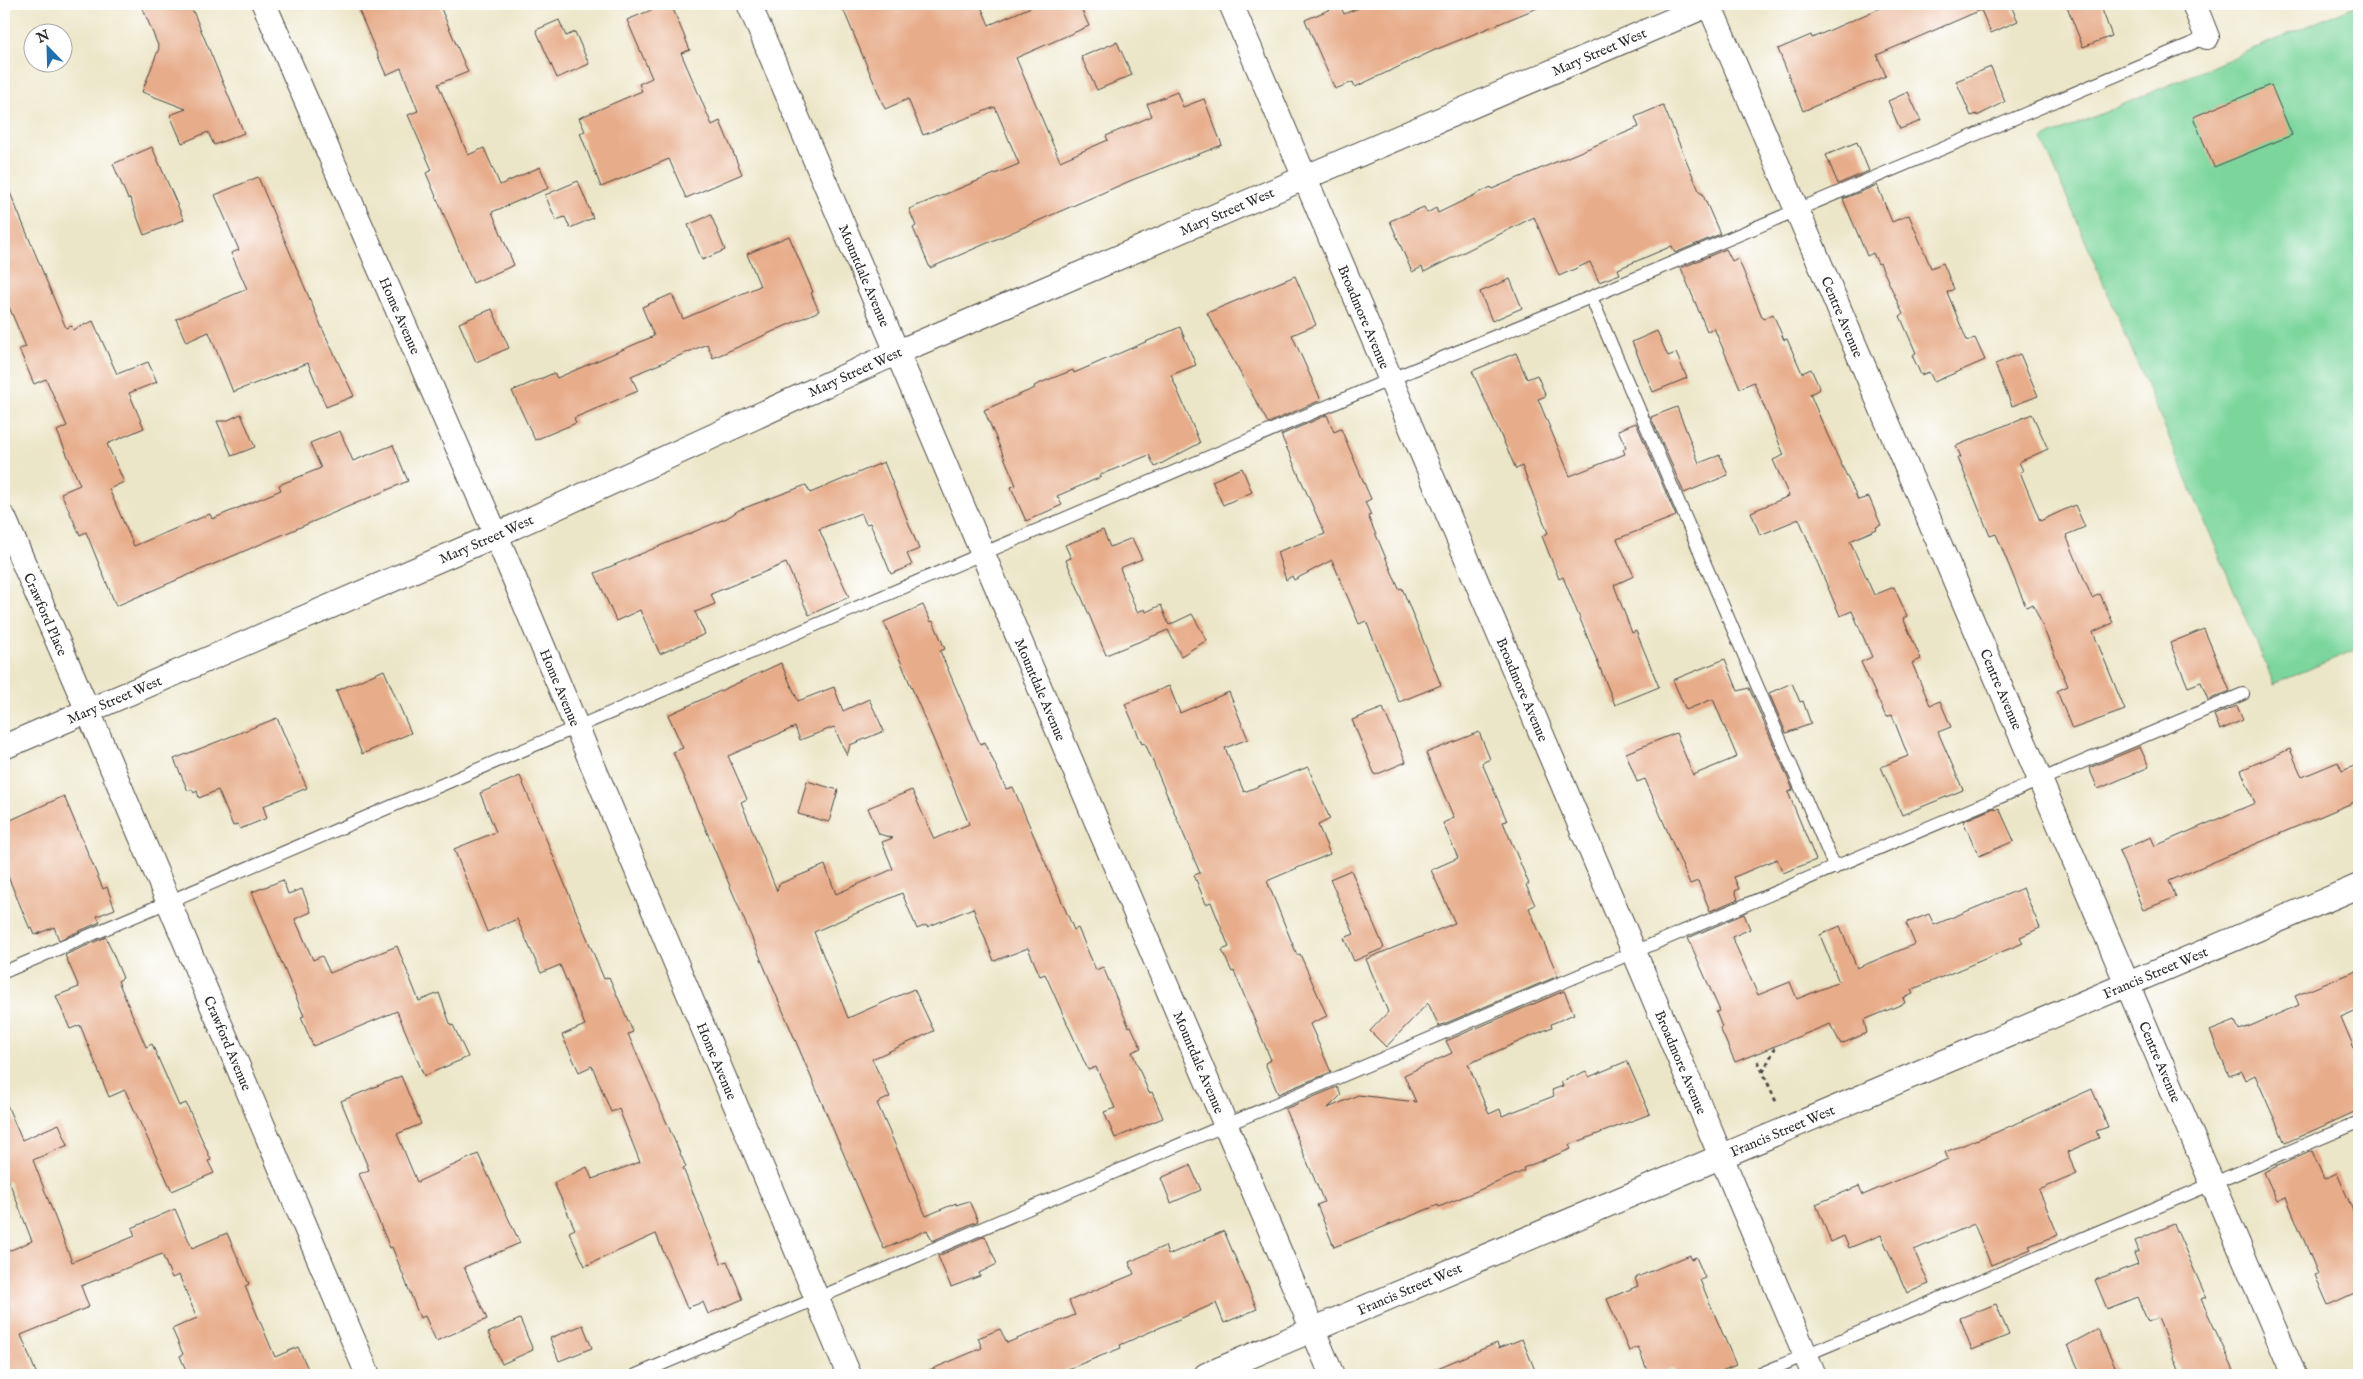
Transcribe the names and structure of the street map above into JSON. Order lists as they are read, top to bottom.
{
  "streets": {
    "street": [
      "Mary Street West",
      "Mountdale Avenue",
      "Home Avenue",
      "Broadmore Avenue",
      "Centre Avenue",
      "Crawford Place",
      "Francis Street West",
      "Crawford Avenue"
    ]
  },
  "crossings": [
    ["Mary Street West", "Mountdale Avenue"],
    ["Mary Street West", "Home Avenue"],
    ["Mary Street West", "Broadmore Avenue"],
    ["Mary Street West", "Centre Avenue"],
    ["Mary Street West", "Crawford Place"],
    ["Mary Street West", "Crawford Avenue"],
    ["Mountdale Avenue", "Francis Street West"],
    ["Broadmore Avenue", "Francis Street West"],
    ["Centre Avenue", "Francis Street West"],
    ["Crawford Place", "Crawford Avenue"]
  ],
  "north": "top left"
}
